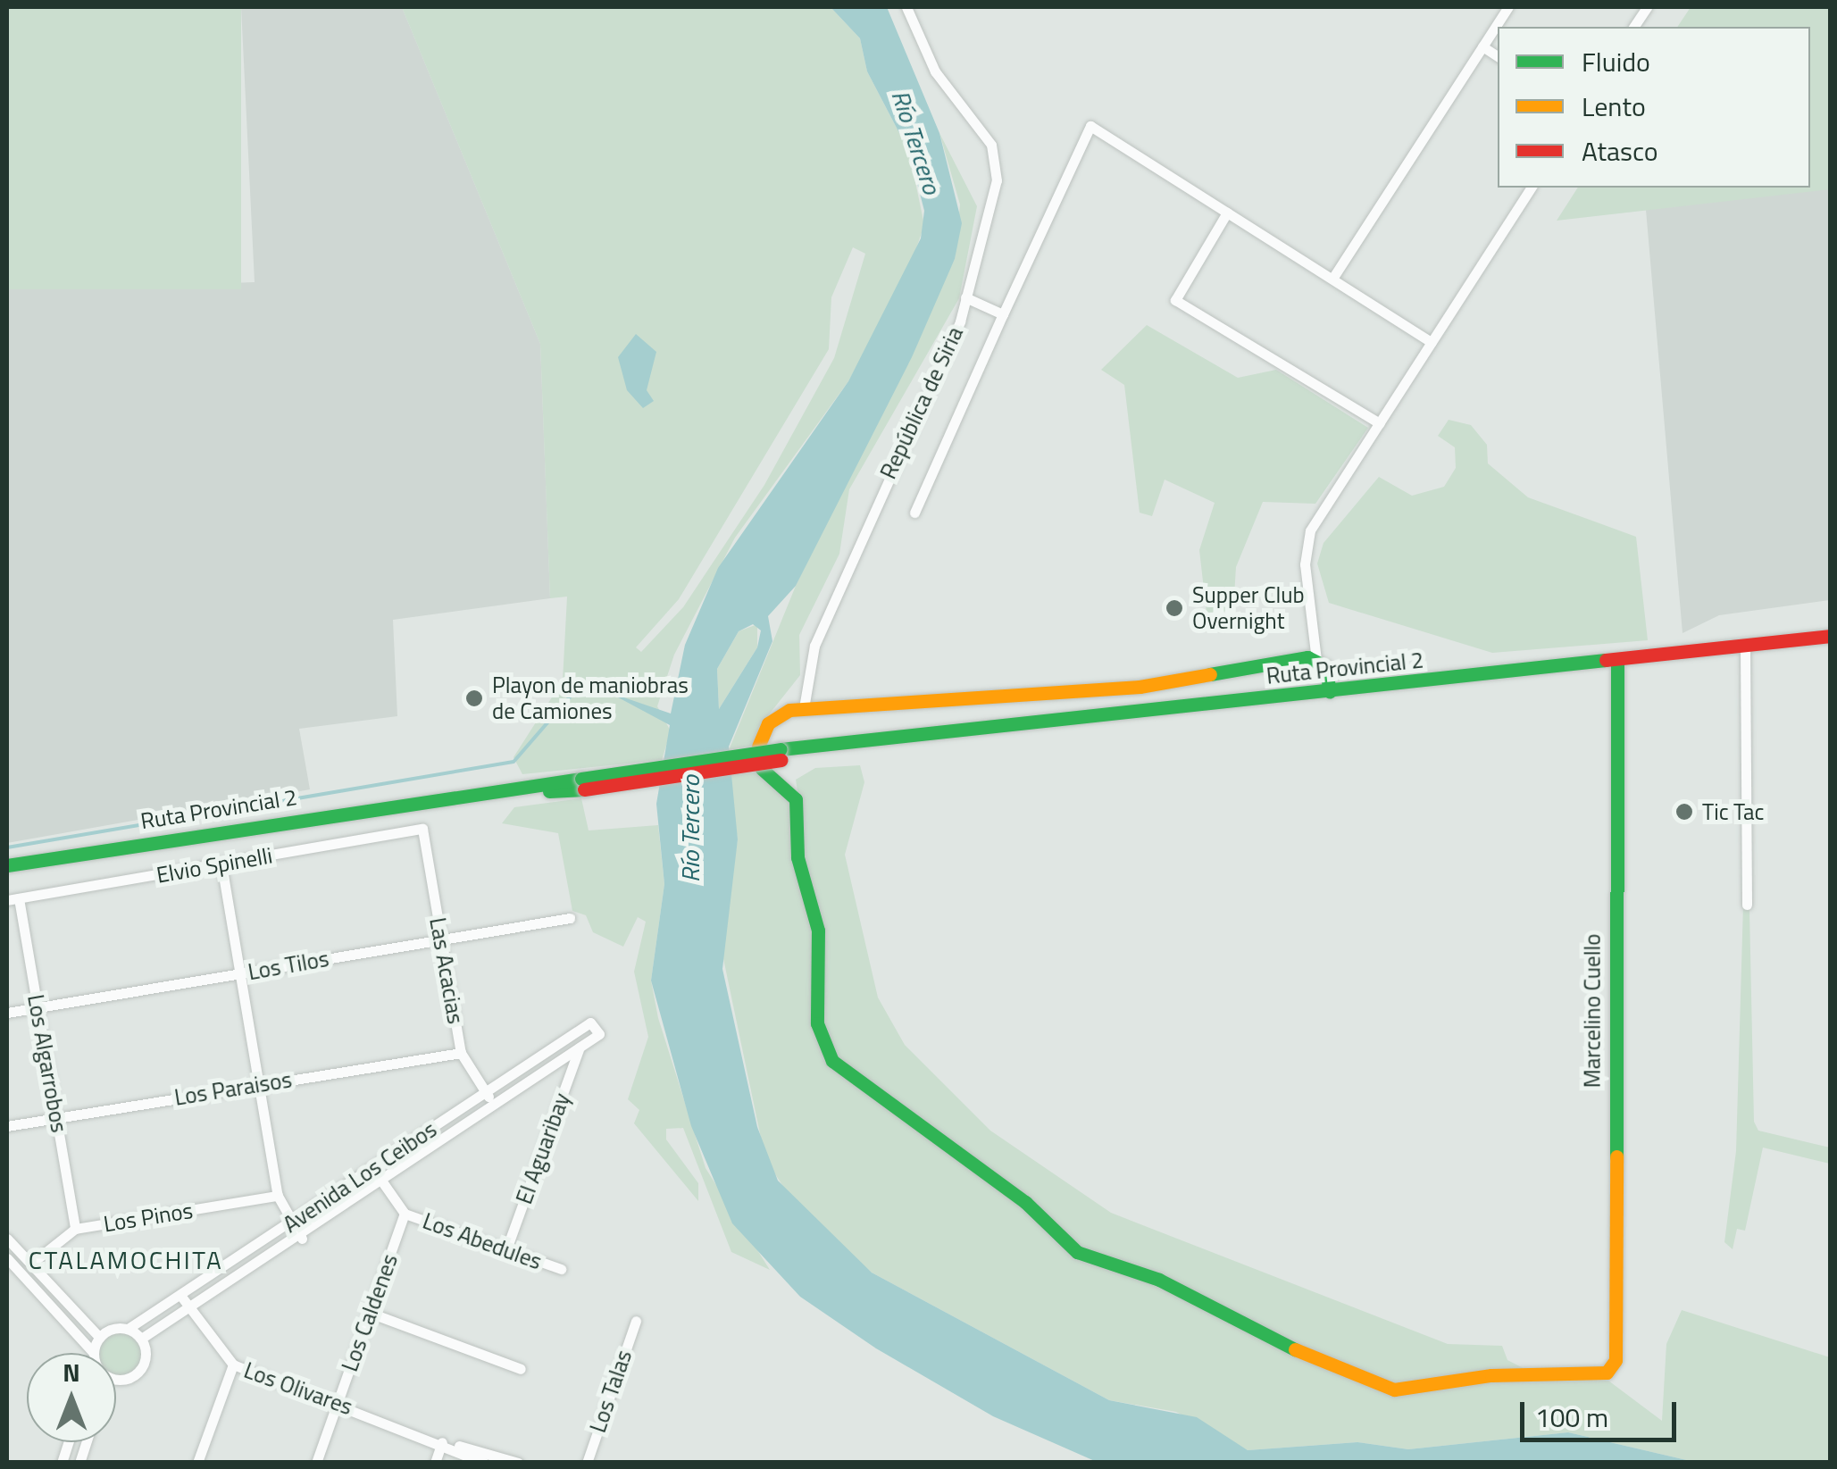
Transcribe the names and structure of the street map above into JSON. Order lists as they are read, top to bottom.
{
  "streets": {
    "street": [
      "República de Siria",
      "Ruta Provincial 2",
      "Elvio Spinelli",
      "Los Tilos",
      "Las Acacias",
      "Marcelino Cuello",
      "Los Algarrobos",
      "Los Paraisos",
      "El Aguaribay",
      "Avenida Los Ceibos",
      "Los Pinos",
      "Los Abedules",
      "Los Caldenes",
      "Los Olivares",
      "Los Talas"
    ]
  },
  "crossings": [
    ["Ruta Provincial 2", "Marcelino Cuello"],
    ["Elvio Spinelli", "Las Acacias"],
    ["Elvio Spinelli", "Los Algarrobos"],
    ["Los Tilos", "Las Acacias"],
    ["Los Tilos", "Los Algarrobos"],
    ["Las Acacias", "Los Paraisos"],
    ["Las Acacias", "Avenida Los Ceibos"],
    ["Los Algarrobos", "Los Paraisos"],
    ["Los Algarrobos", "Los Pinos"],
    ["El Aguaribay", "Avenida Los Ceibos"],
    ["El Aguaribay", "Los Abedules"],
    ["Avenida Los Ceibos", "Los Abedules"],
    ["Avenida Los Ceibos", "Los Olivares"],
    ["Los Abedules", "Los Caldenes"],
    ["Los Caldenes", "Los Olivares"]
  ],
  "districts": ["CTALAMOCHITA"],
  "water": ["Río Tercero"],
  "places": ["Supper Club Overnight", "Playon de maniobras de Camiones", "Tic Tac"],
  "legend": ["Fluido", "Lento", "Atasco"],
  "scale_bar": "100 m",
  "north": "top"
}
